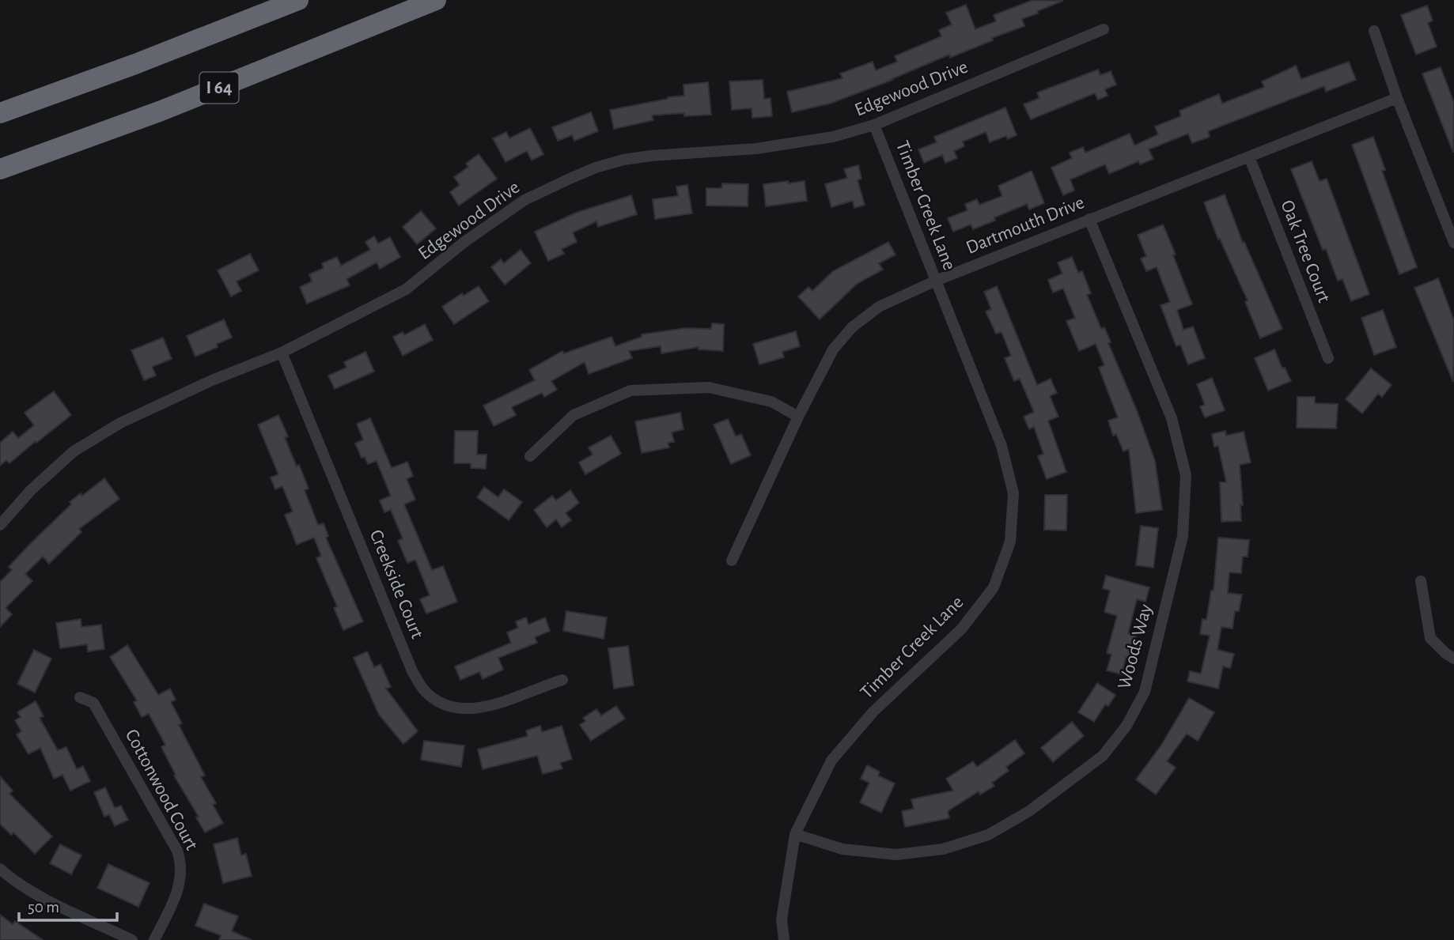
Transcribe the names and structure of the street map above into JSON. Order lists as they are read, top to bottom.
{
  "streets": {
    "highway": ["I 64"],
    "street": [
      "Edgewood Drive",
      "Timber Creek Lane",
      "Dartmouth Drive",
      "Oak Tree Court",
      "Creekside Court",
      "Woods Way",
      "Cottonwood Court"
    ]
  },
  "crossings": [
    ["Edgewood Drive", "Timber Creek Lane"],
    ["Edgewood Drive", "Creekside Court"],
    ["Timber Creek Lane", "Dartmouth Drive"],
    ["Timber Creek Lane", "Woods Way"],
    ["Dartmouth Drive", "Oak Tree Court"],
    ["Dartmouth Drive", "Woods Way"]
  ],
  "scale_bar": "50 m"
}
